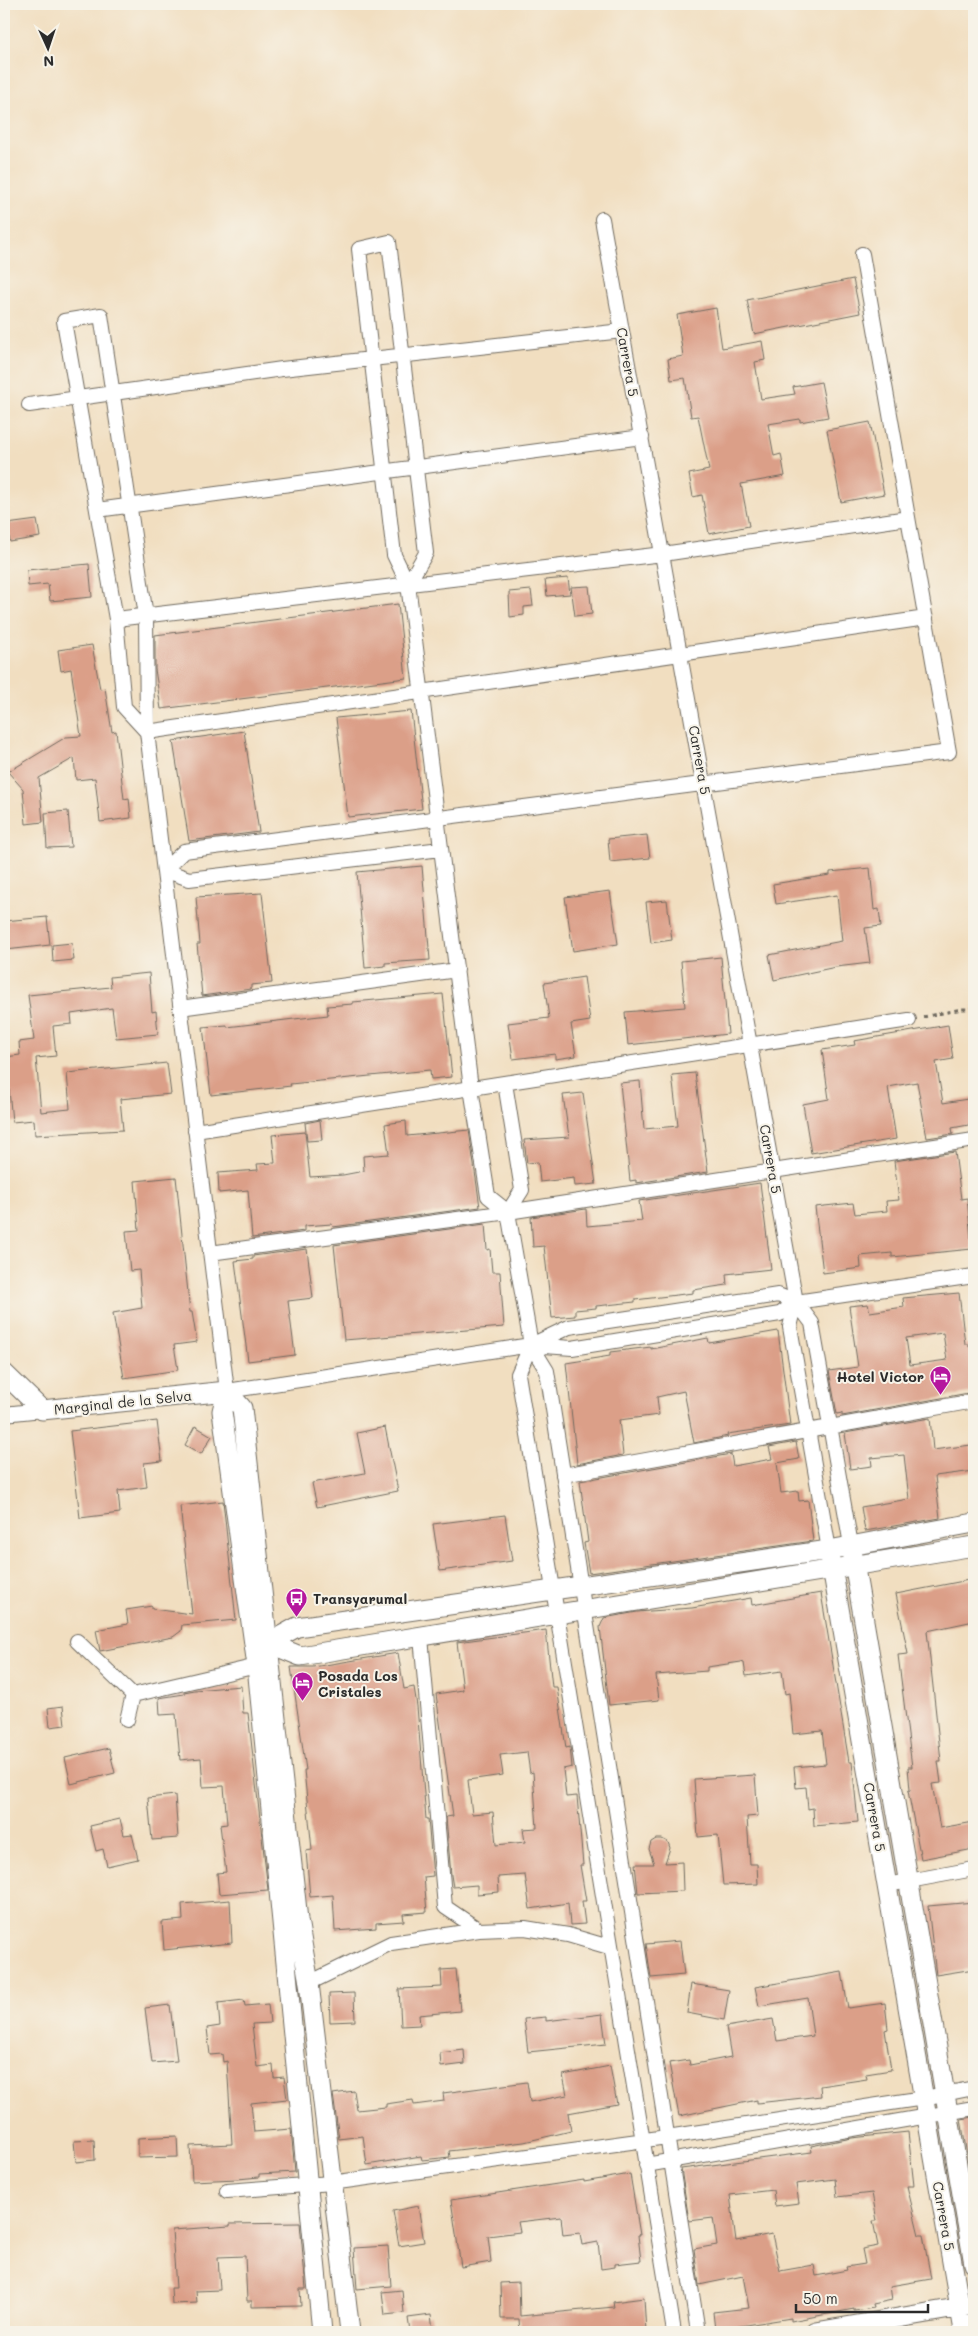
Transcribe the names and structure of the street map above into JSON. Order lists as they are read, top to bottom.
{
  "streets": {
    "street": ["Carrera 5", "Marginal de la Selva"]
  },
  "places": {
    "hotel": ["Hotel Victor", "Posada Los Cristales"],
    "bus stop": ["Transyarumal"]
  },
  "scale_bar": "50 m",
  "north": "bottom"
}
